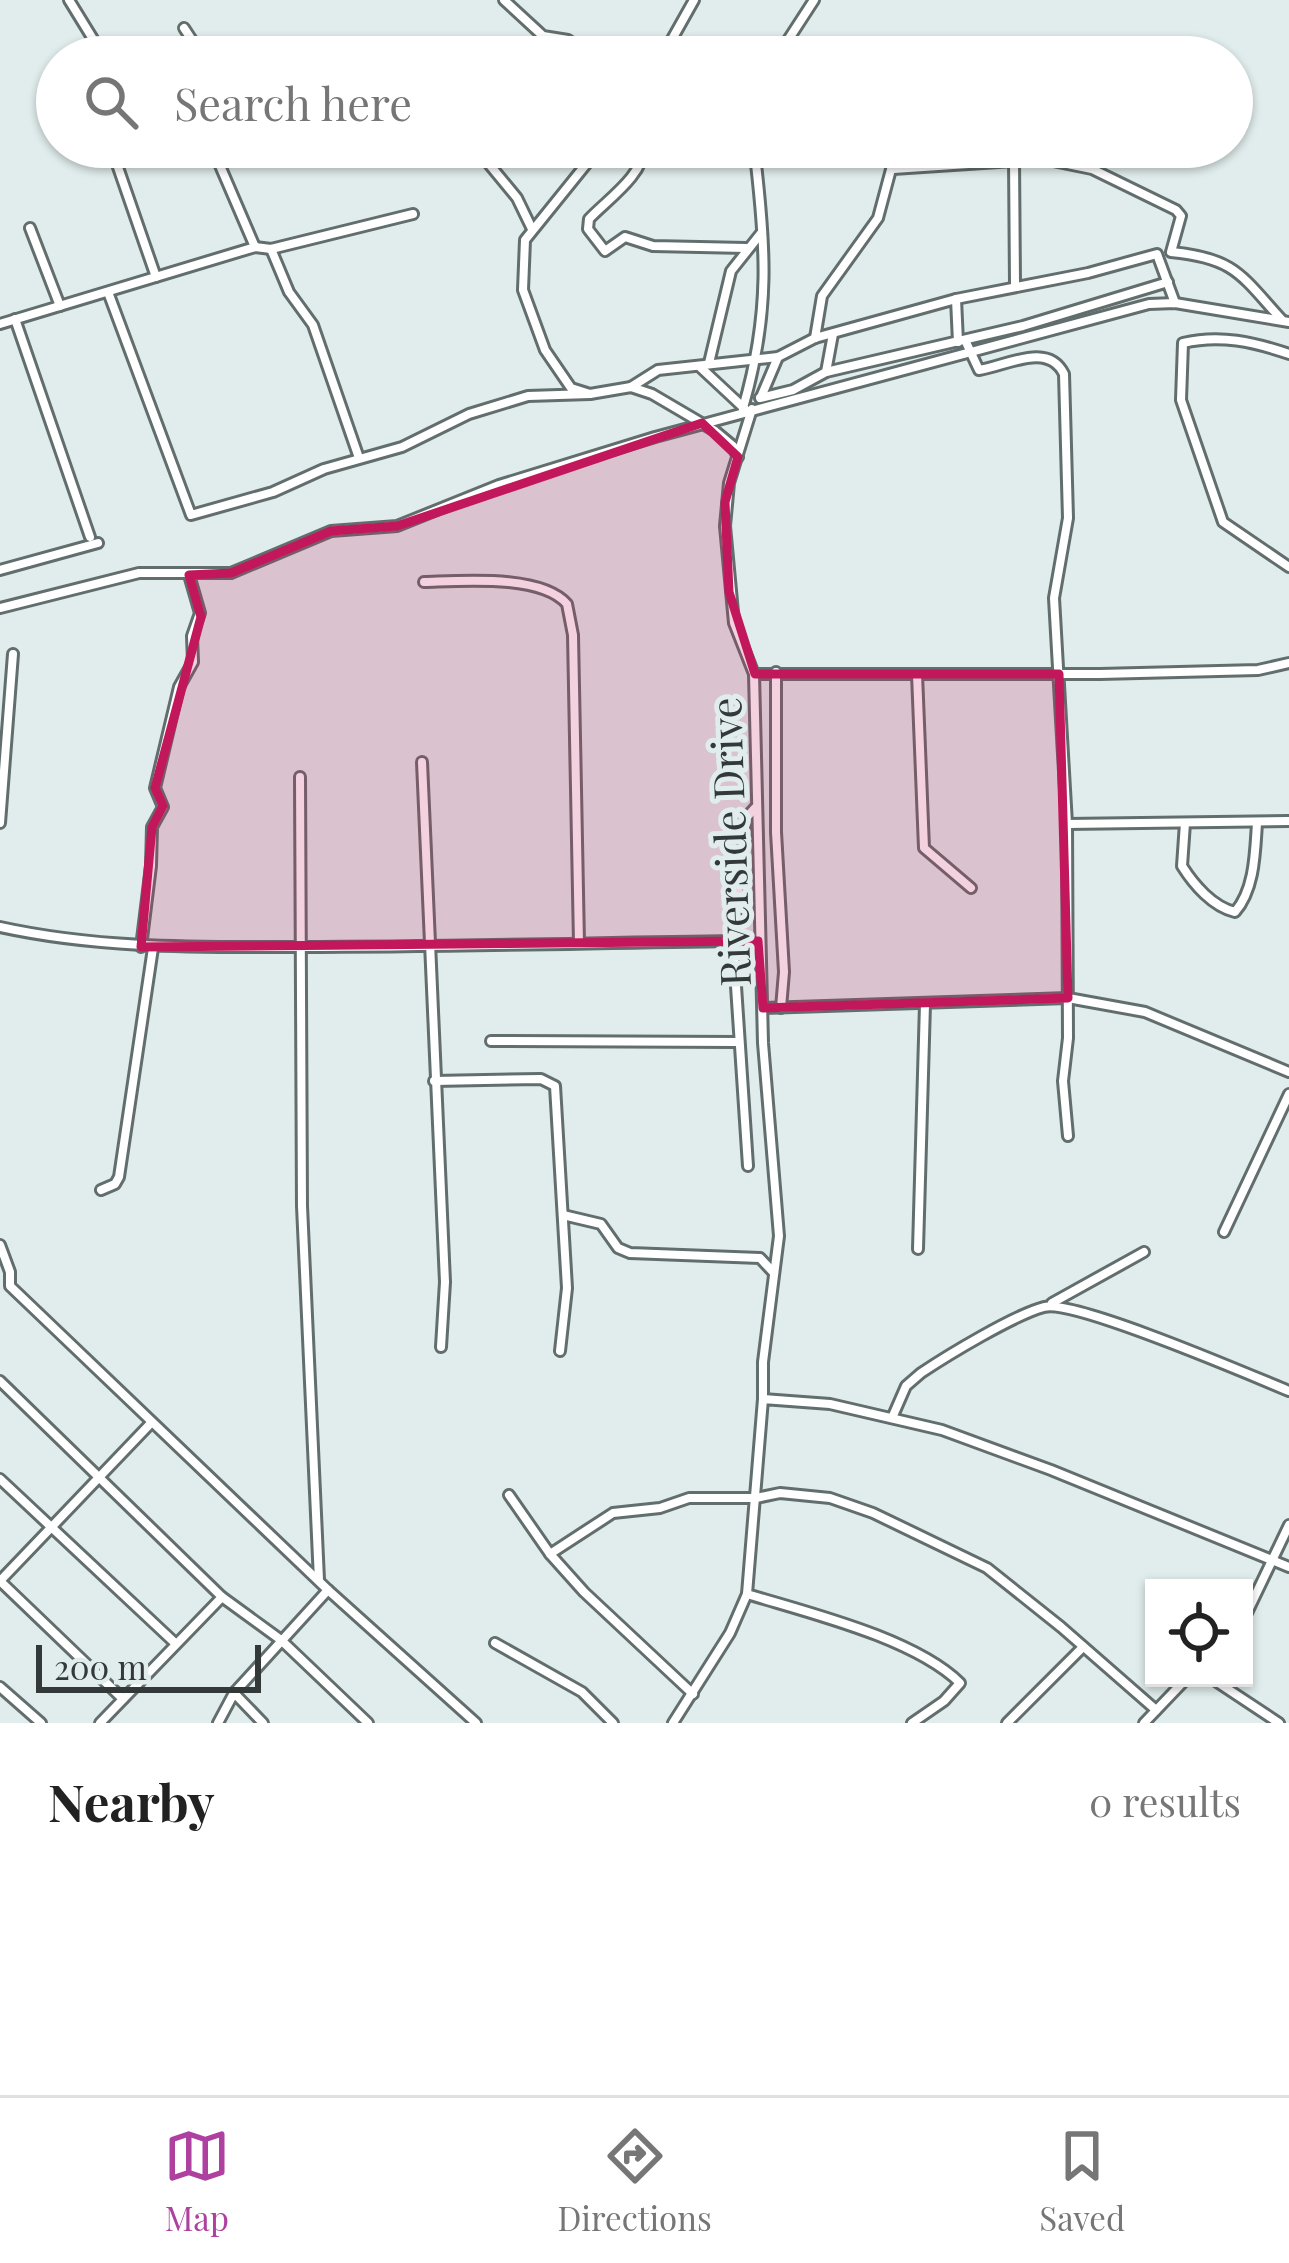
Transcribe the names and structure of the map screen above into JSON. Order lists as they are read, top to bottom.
{
  "streets": {
    "street": ["Riverside Drive"]
  },
  "scale_bar": "200 m",
  "page": {
    "search": "Search here",
    "scale": "200 m",
    "heading": ["Nearby", "0 results"],
    "nav": ["Map", "Directions", "Saved"]
  }
}
